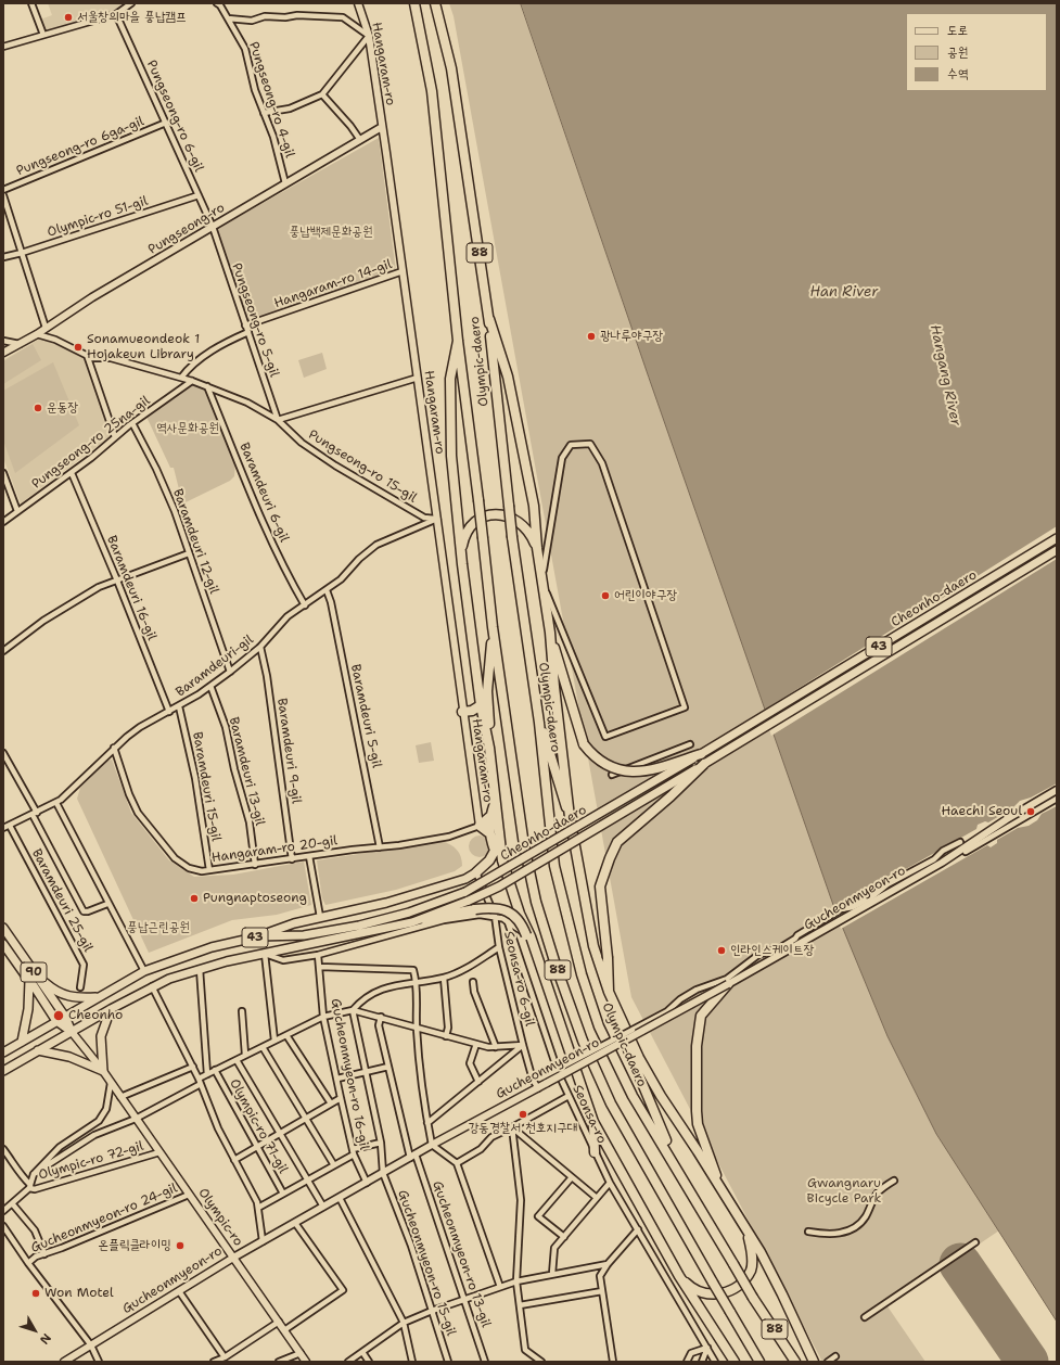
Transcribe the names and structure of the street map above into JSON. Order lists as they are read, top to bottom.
{
  "streets": {
    "highway": ["88", "Olympic-daero"],
    "main road": [
      "Hangaram-ro",
      "Pungseong-ro",
      "Cheonho-daero",
      "43",
      "Gucheonmyeon-ro",
      "90",
      "Olympic-ro"
    ],
    "street": [
      "Pungseong-ro 4-gil",
      "Pungseong-ro 6-gil",
      "Pungseong-ro 6ga-gil",
      "Olympic-ro 51-gil",
      "Hangaram-ro 14-gil",
      "Pungseong-ro 5-gil",
      "Pungseong-ro 25na-gil",
      "Pungseong-ro 15-gil",
      "Baramdeuri 6-gil",
      "Baramdeuri 12-gil",
      "Baramdeuri 16-gil",
      "Baramdeuri-gil",
      "Baramdeuri 5-gil",
      "Baramdeuri 9-gil",
      "Baramdeuri 13-gil",
      "Baramdeuri 15-gil",
      "Hangaram-ro 20-gil",
      "Baramdeuri 25-gil",
      "Seonsa-ro 6-gil",
      "Gucheonmyeon-ro 16-gil",
      "Seonsa-ro",
      "Olympic-ro 71-gil",
      "Olympic-ro 72-gil",
      "Gucheonmyeon-ro 24-gil",
      "Gucheonmyeon-ro 13-gil",
      "Gucheonmyeon-ro 15-gil"
    ]
  },
  "crossings": [
    ["Hangaram-ro", "Pungseong-ro"],
    ["Hangaram-ro", "Hangaram-ro 14-gil"],
    ["Hangaram-ro", "Pungseong-ro 15-gil"],
    ["Hangaram-ro", "Baramdeuri-gil"],
    ["Hangaram-ro", "Hangaram-ro 20-gil"],
    ["Pungseong-ro 4-gil", "Pungseong-ro"],
    ["Pungseong-ro 6-gil", "Pungseong-ro 6ga-gil"],
    ["Pungseong-ro 6-gil", "Olympic-ro 51-gil"],
    ["Pungseong-ro 6-gil", "Pungseong-ro"],
    ["Pungseong-ro 6-gil", "Pungseong-ro 5-gil"],
    ["Pungseong-ro", "Pungseong-ro 5-gil"],
    ["Pungseong-ro", "Pungseong-ro 15-gil"],
    ["Hangaram-ro 14-gil", "Pungseong-ro 5-gil"],
    ["Pungseong-ro 5-gil", "Pungseong-ro 15-gil"],
    ["Pungseong-ro 25na-gil", "Pungseong-ro 15-gil"],
    ["Pungseong-ro 25na-gil", "Baramdeuri 12-gil"],
    ["Pungseong-ro 25na-gil", "Baramdeuri 16-gil"],
    ["Pungseong-ro 15-gil", "Baramdeuri 6-gil"],
    ["Pungseong-ro 15-gil", "Baramdeuri-gil"],
    ["Baramdeuri 6-gil", "Baramdeuri-gil"],
    ["Baramdeuri 12-gil", "Baramdeuri-gil"],
    ["Baramdeuri 16-gil", "Baramdeuri-gil"],
    ["Cheonho-daero", "Olympic-ro"],
    ["Baramdeuri-gil", "Baramdeuri 5-gil"],
    ["Baramdeuri-gil", "Baramdeuri 9-gil"],
    ["Baramdeuri-gil", "Baramdeuri 13-gil"],
    ["Baramdeuri-gil", "Baramdeuri 15-gil"],
    ["Baramdeuri-gil", "Hangaram-ro 20-gil"],
    ["Baramdeuri-gil", "Baramdeuri 25-gil"],
    ["Baramdeuri 5-gil", "Hangaram-ro 20-gil"],
    ["Baramdeuri 9-gil", "Hangaram-ro 20-gil"],
    ["Baramdeuri 13-gil", "Hangaram-ro 20-gil"],
    ["Baramdeuri 15-gil", "Hangaram-ro 20-gil"],
    ["Gucheonmyeon-ro", "Seonsa-ro 6-gil"],
    ["Gucheonmyeon-ro", "Gucheonmyeon-ro 16-gil"],
    ["Gucheonmyeon-ro", "Olympic-ro"],
    ["Gucheonmyeon-ro", "Gucheonmyeon-ro 24-gil"],
    ["Gucheonmyeon-ro", "Gucheonmyeon-ro 13-gil"],
    ["Gucheonmyeon-ro", "Gucheonmyeon-ro 15-gil"],
    ["Seonsa-ro 6-gil", "Olympic-ro 71-gil"],
    ["Gucheonmyeon-ro 16-gil", "Olympic-ro 71-gil"],
    ["Olympic-ro 71-gil", "Gucheonmyeon-ro 15-gil"],
    ["Olympic-ro 72-gil", "Olympic-ro"],
    ["Olympic-ro", "Gucheonmyeon-ro 24-gil"]
  ],
  "water": ["Han River", "Hangang River"],
  "parks": [
    "풍납백제문화공원",
    "역사문화공원",
    "풍납근린공원",
    "Gwangnaru Bicycle Park"
  ],
  "places": [
    "서울창의마을 풍납캠프",
    "광나루야구장",
    "Sonamueondeok 1 Hojakeun Library",
    "운동장",
    "어린이야구장",
    "Haechi Seoul",
    "Pungnaptoseong",
    "인라인스케이트장",
    "Cheonho",
    "강동경찰서 천호지구대",
    "온플릭클라이밍",
    "Won Motel"
  ],
  "legend": ["도로", "공원", "수역"],
  "north": "bottom right"
}
